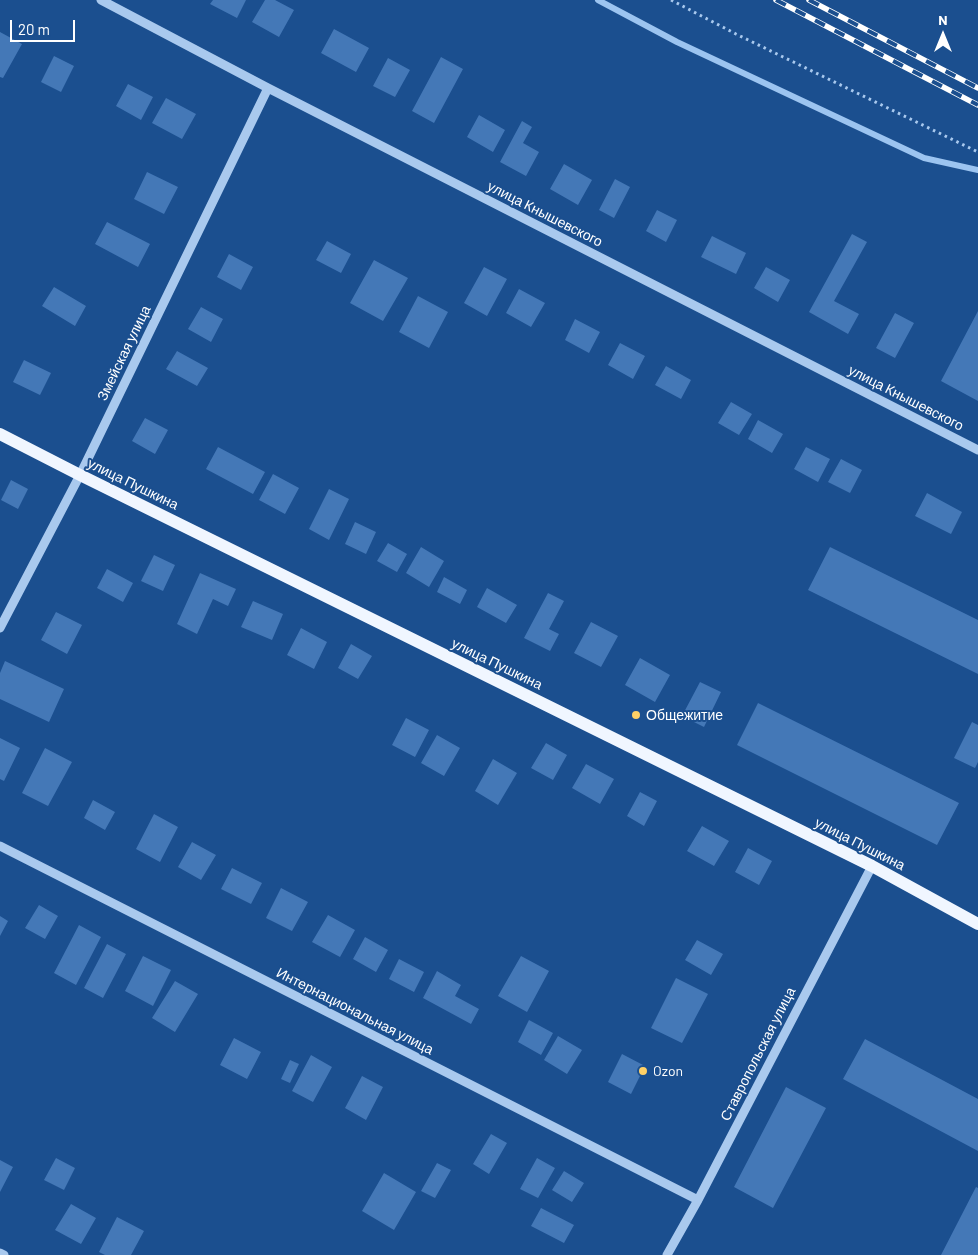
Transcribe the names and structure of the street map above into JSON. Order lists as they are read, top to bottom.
{
  "streets": {
    "main road": ["улица Пушкина"],
    "street": [
      "улица Кнышевского",
      "Змейская улица",
      "Интернациональная улица",
      "Ставропольская улица"
    ]
  },
  "crossings": [
    ["улица Кнышевского", "Змейская улица"],
    ["Змейская улица", "улица Пушкина"],
    ["улица Пушкина", "Ставропольская улица"],
    ["Интернациональная улица", "Ставропольская улица"]
  ],
  "places": ["Общежитие", "Ozon"],
  "scale_bar": "20 m",
  "north": "top"
}
